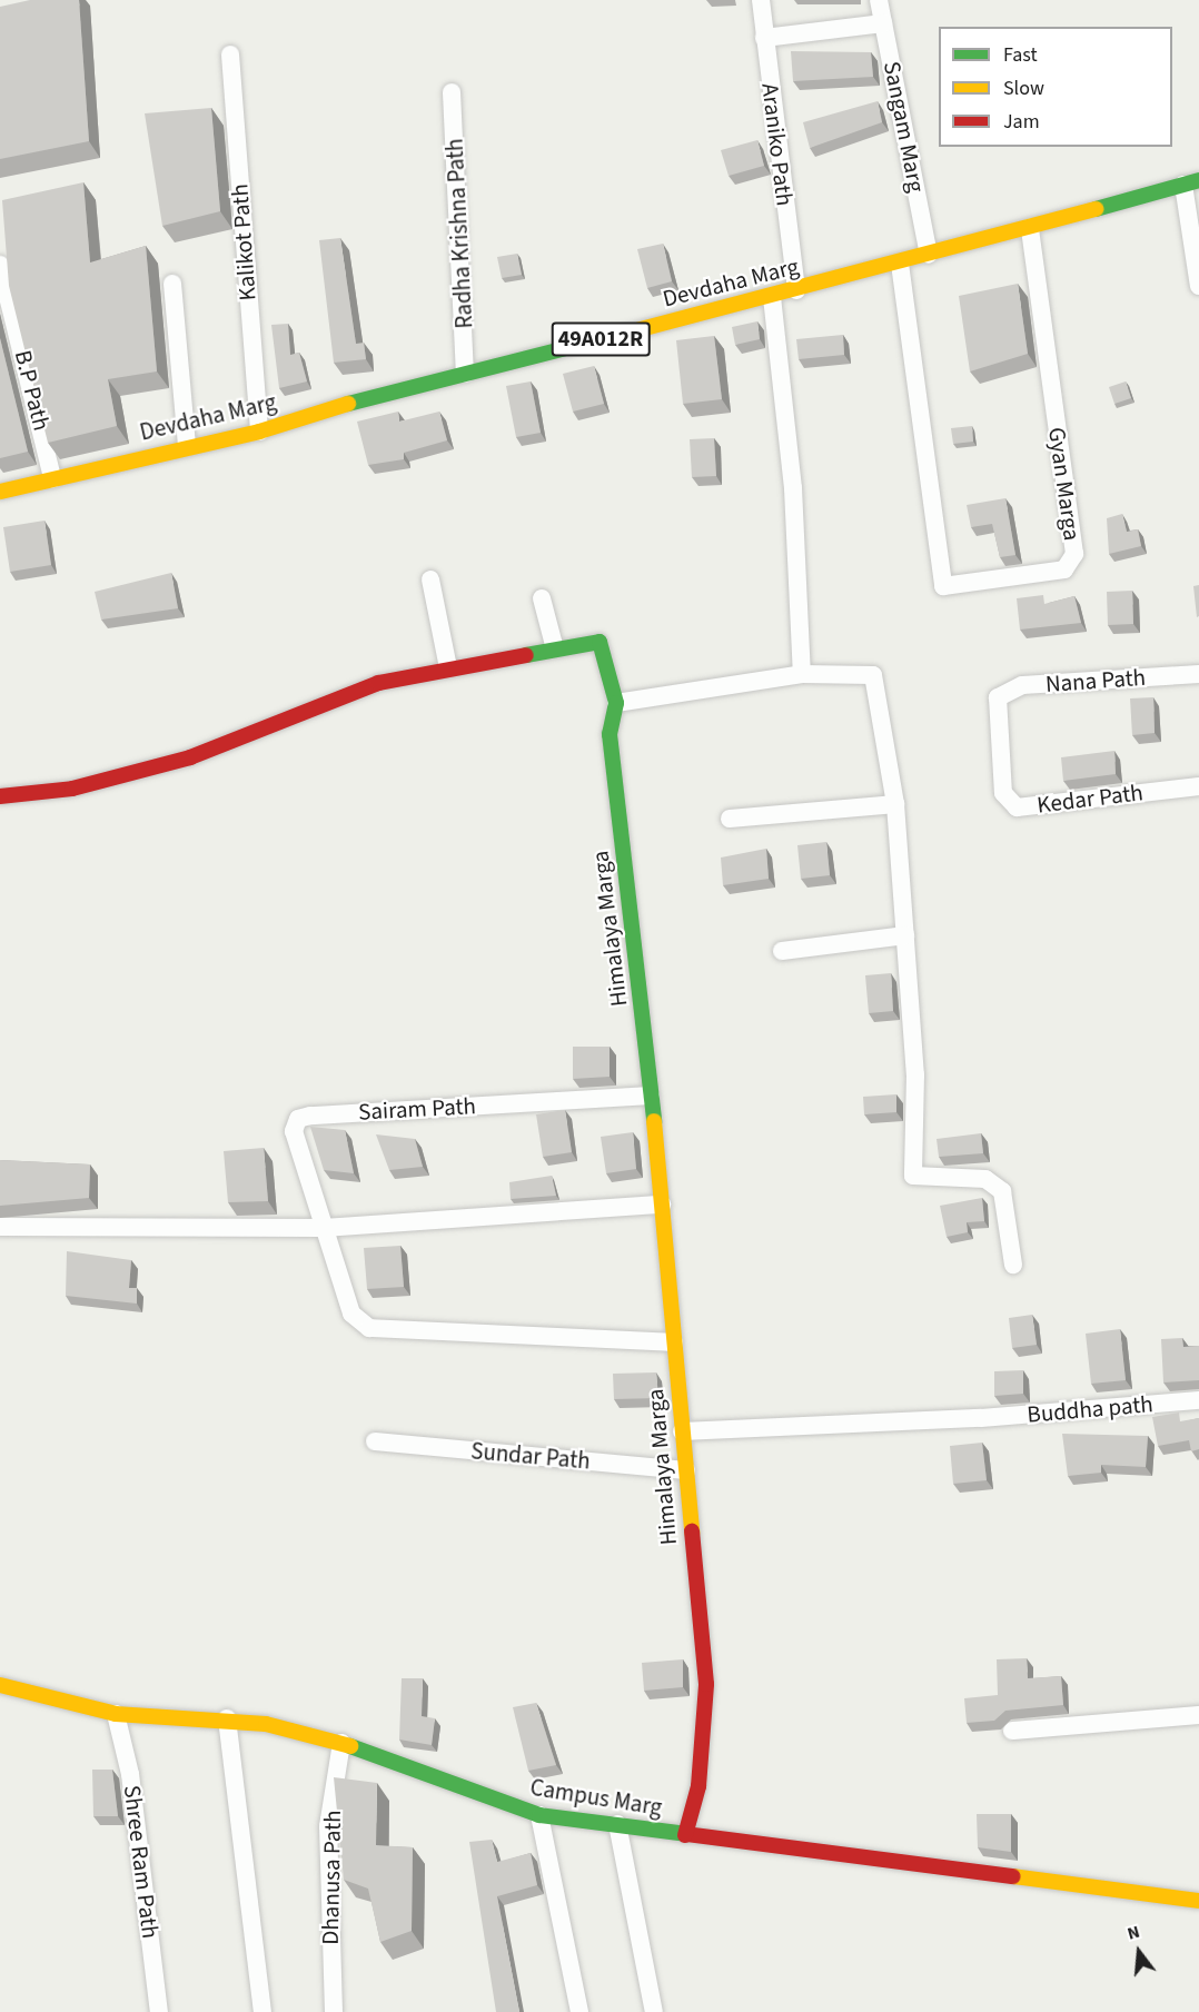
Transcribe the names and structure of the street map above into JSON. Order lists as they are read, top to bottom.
{
  "streets": {
    "street": [
      "Sangam Marg",
      "Araniko Path",
      "Radha Krishna Path",
      "Kalikot Path",
      "Devdaha Marg",
      "49A012R",
      "B.P Path",
      "Gyan Marga",
      "Nana Path",
      "Kedar Path",
      "Himalaya Marga",
      "Sairam Path",
      "Buddha path",
      "Sundar Path",
      "Campus Marg",
      "Shree Ram Path",
      "Dhanusa Path"
    ]
  },
  "crossings": [
    ["Sangam Marg", "Devdaha Marg"],
    ["Araniko Path", "Devdaha Marg"],
    ["Radha Krishna Path", "Devdaha Marg"],
    ["Kalikot Path", "Devdaha Marg"],
    ["Devdaha Marg", "B.P Path"],
    ["Devdaha Marg", "Gyan Marga"],
    ["Nana Path", "Kedar Path"],
    ["Himalaya Marga", "Sairam Path"],
    ["Himalaya Marga", "Buddha path"],
    ["Himalaya Marga", "Sundar Path"],
    ["Himalaya Marga", "Campus Marg"],
    ["Campus Marg", "Shree Ram Path"],
    ["Campus Marg", "Dhanusa Path"]
  ],
  "legend": ["Fast", "Slow", "Jam"],
  "north": "top"
}
